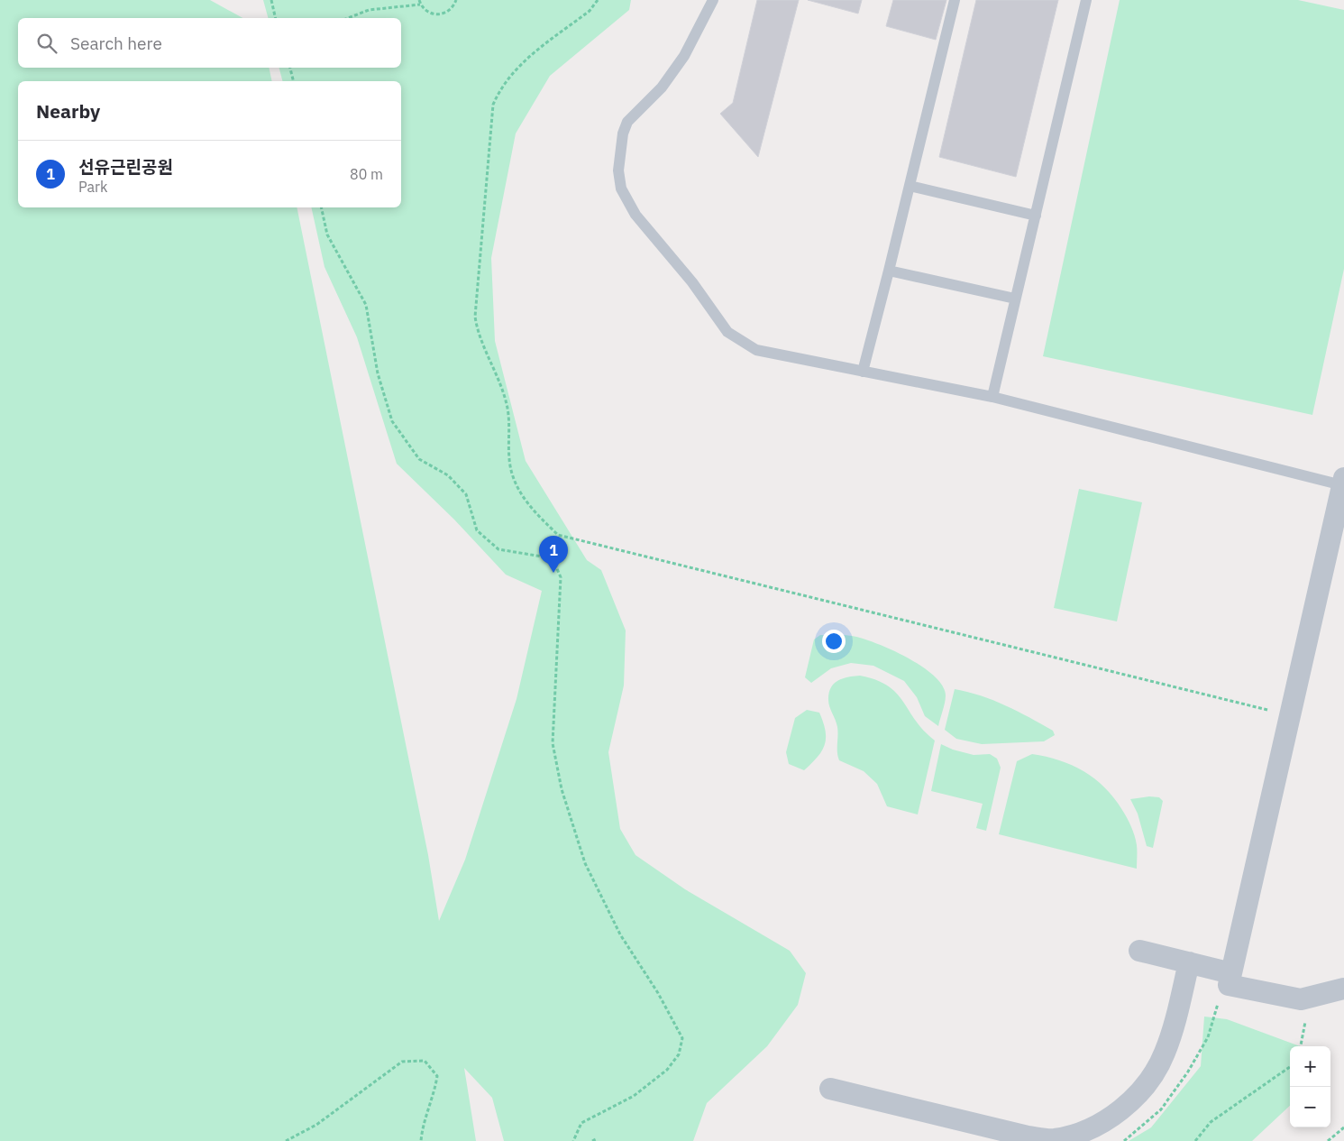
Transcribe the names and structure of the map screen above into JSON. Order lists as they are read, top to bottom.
{
  "page": {
    "search": "Search here",
    "heading": "Nearby",
    "list": [
      {
        "mark": "1",
        "name": "선유근린공원",
        "note": "Park",
        "value": "80 m"
      }
    ],
    "pins": "1",
    "map_buttons": ["+", "−"]
  }
}
